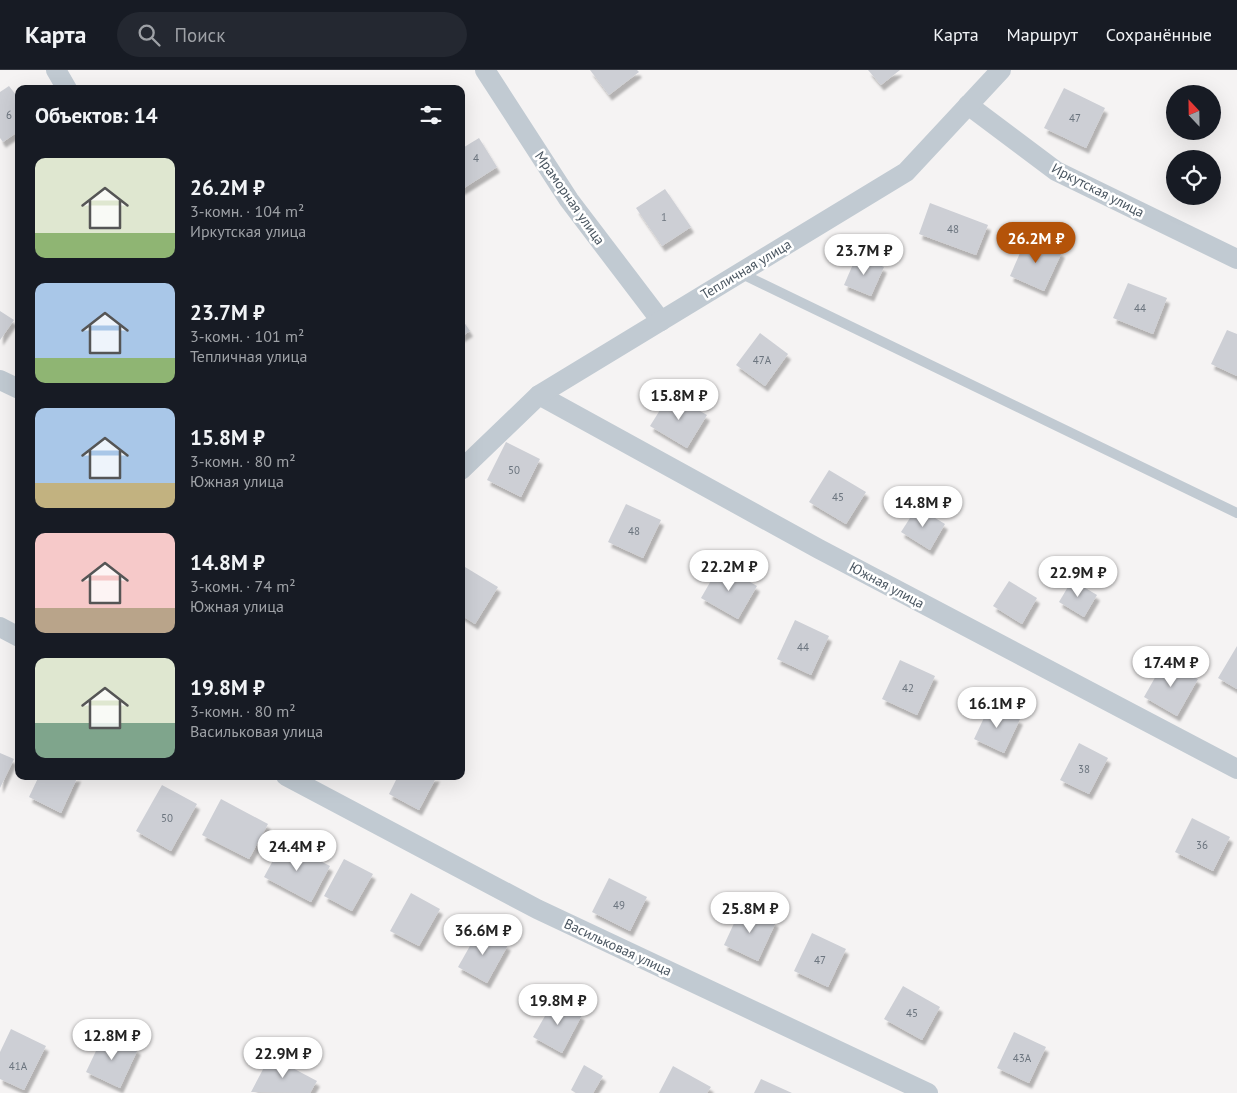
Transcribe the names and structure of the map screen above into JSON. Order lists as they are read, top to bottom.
{
  "streets": {
    "street": [
      "Иркутская улица",
      "Мраморная улица",
      "Тепличная улица",
      "Южная улица",
      "Васильковая улица"
    ]
  },
  "crossings": [
    ["Иркутская улица", "Тепличная улица"],
    ["Мраморная улица", "Тепличная улица"],
    ["Тепличная улица", "Южная улица"]
  ],
  "house_numbers": [
    "6",
    "47",
    "4",
    "1",
    "48",
    "44",
    "47А",
    "50",
    "45",
    "48",
    "44",
    "42",
    "38",
    "50",
    "36",
    "49",
    "47",
    "45",
    "43А",
    "41А"
  ],
  "north": "top",
  "page": {
    "header": "Карта",
    "search": "Поиск",
    "nav": ["Карта", "Маршрут", "Сохранённые"],
    "heading": "Объектов: 14",
    "list": [
      {
        "name": "26.2M ₽",
        "note": "3-комн. · 104 m² · Иркутская улица"
      },
      {
        "name": "23.7M ₽",
        "note": "3-комн. · 101 m² · Тепличная улица"
      },
      {
        "name": "15.8M ₽",
        "note": "3-комн. · 80 m² · Южная улица"
      },
      {
        "name": "14.8M ₽",
        "note": "3-комн. · 74 m² · Южная улица"
      },
      {
        "name": "19.8M ₽",
        "note": "3-комн. · 80 m² · Васильковая улица"
      }
    ],
    "price": [
      "26.2M ₽",
      "23.7M ₽",
      "15.8M ₽",
      "14.8M ₽",
      "22.2M ₽",
      "22.9M ₽",
      "17.4M ₽",
      "16.1M ₽",
      "24.4M ₽",
      "25.8M ₽",
      "36.6M ₽",
      "19.8M ₽",
      "12.8M ₽",
      "22.9M ₽"
    ]
  }
}
